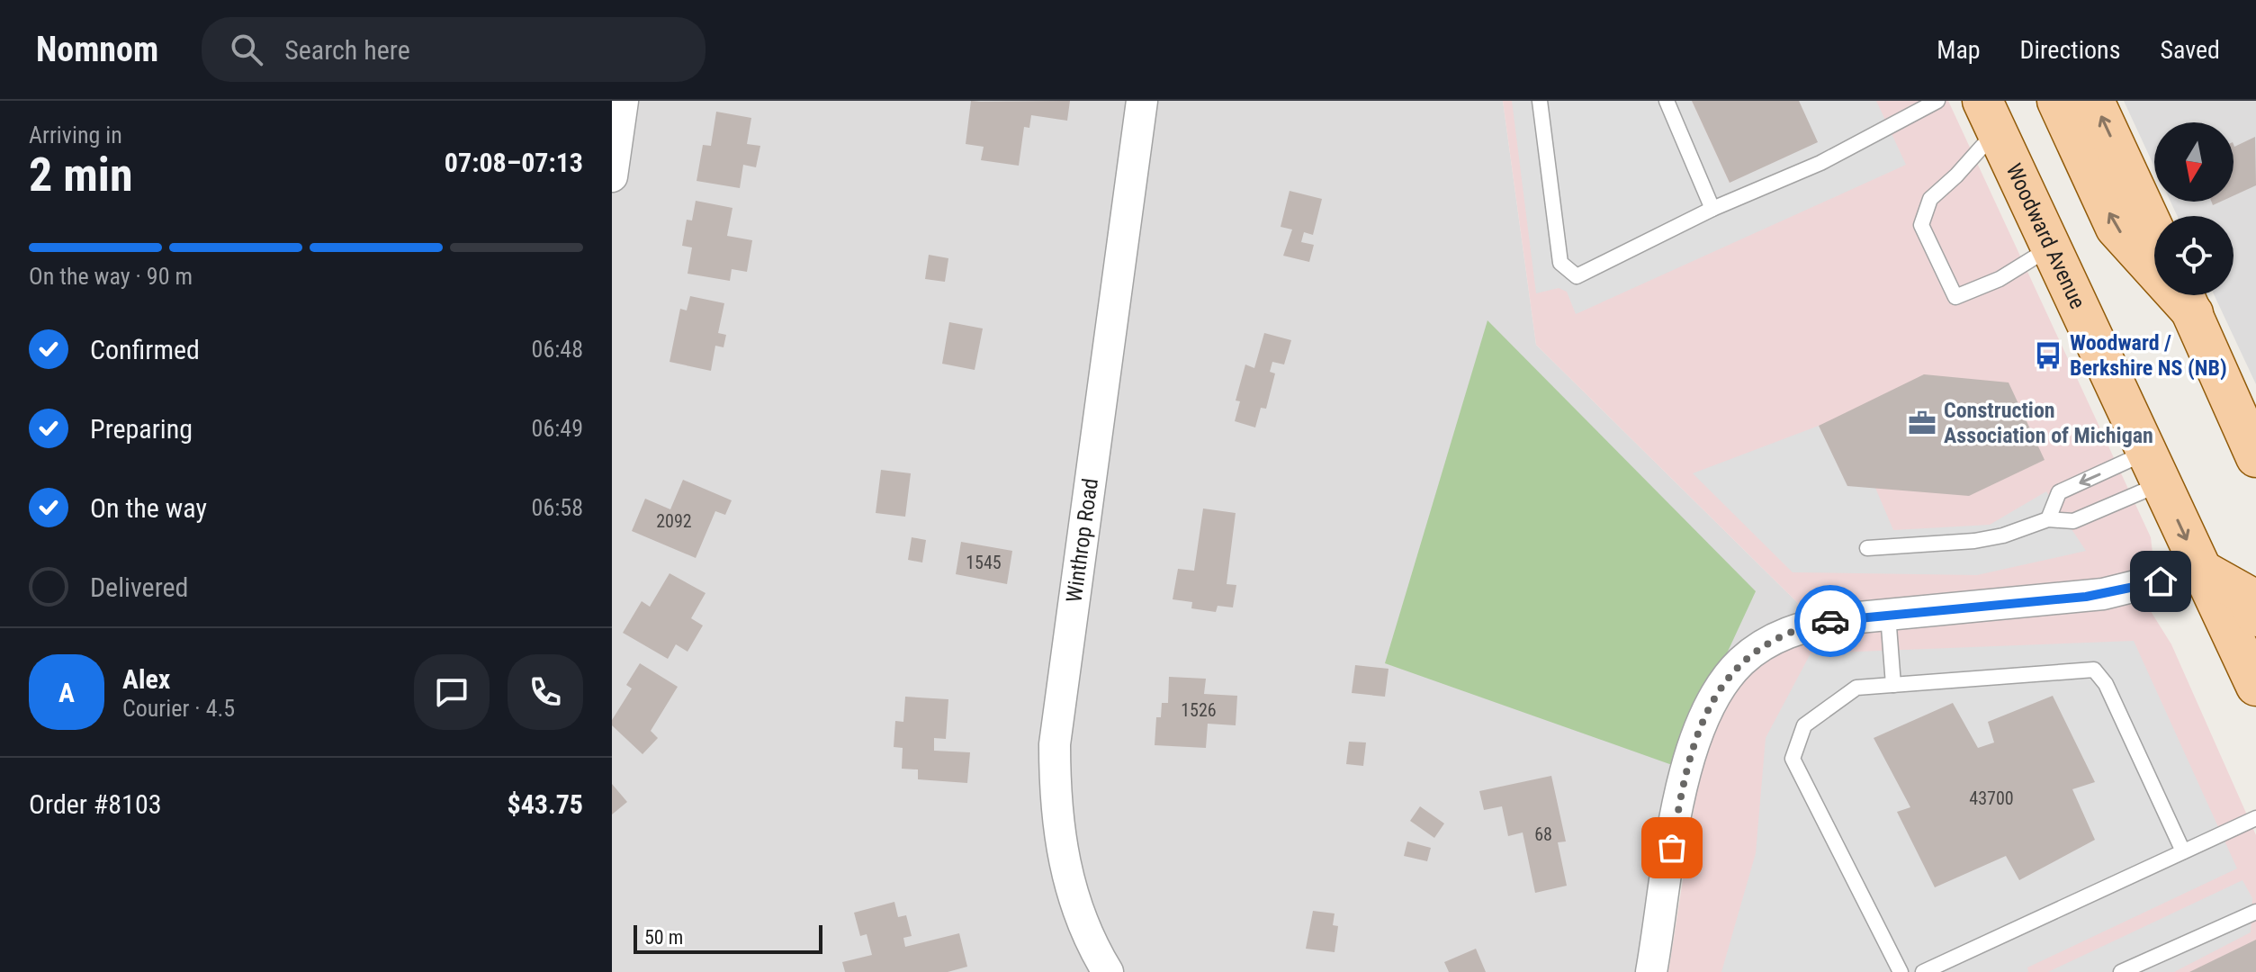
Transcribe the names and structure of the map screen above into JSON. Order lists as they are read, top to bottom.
{
  "streets": {
    "main road": ["Woodward Avenue"],
    "street": ["Winthrop Road"]
  },
  "places": {
    "bus stop": ["Woodward / Berkshire NS (NB)"],
    "office": ["Construction Association of Michigan"]
  },
  "house_numbers": [
    "2092",
    "1545",
    "1526",
    "43700",
    "68"
  ],
  "scale_bar": "50 m",
  "north": "bottom",
  "page": {
    "header": "Nomnom",
    "search": "Search here",
    "nav": ["Map", "Directions", "Saved"],
    "heading": ["2 min", "Arriving in", "07:08–07:13"],
    "panel": [
      "Alex",
      "Courier · 4.5",
      "Order #8103",
      "$43.75"
    ],
    "bar": "On the way · 90 m",
    "list": [
      ["Confirmed", "06:48"],
      ["Preparing", "06:49"],
      ["On the way", "06:58"],
      "Delivered"
    ],
    "round": "A",
    "scale": "50 m"
  }
}
